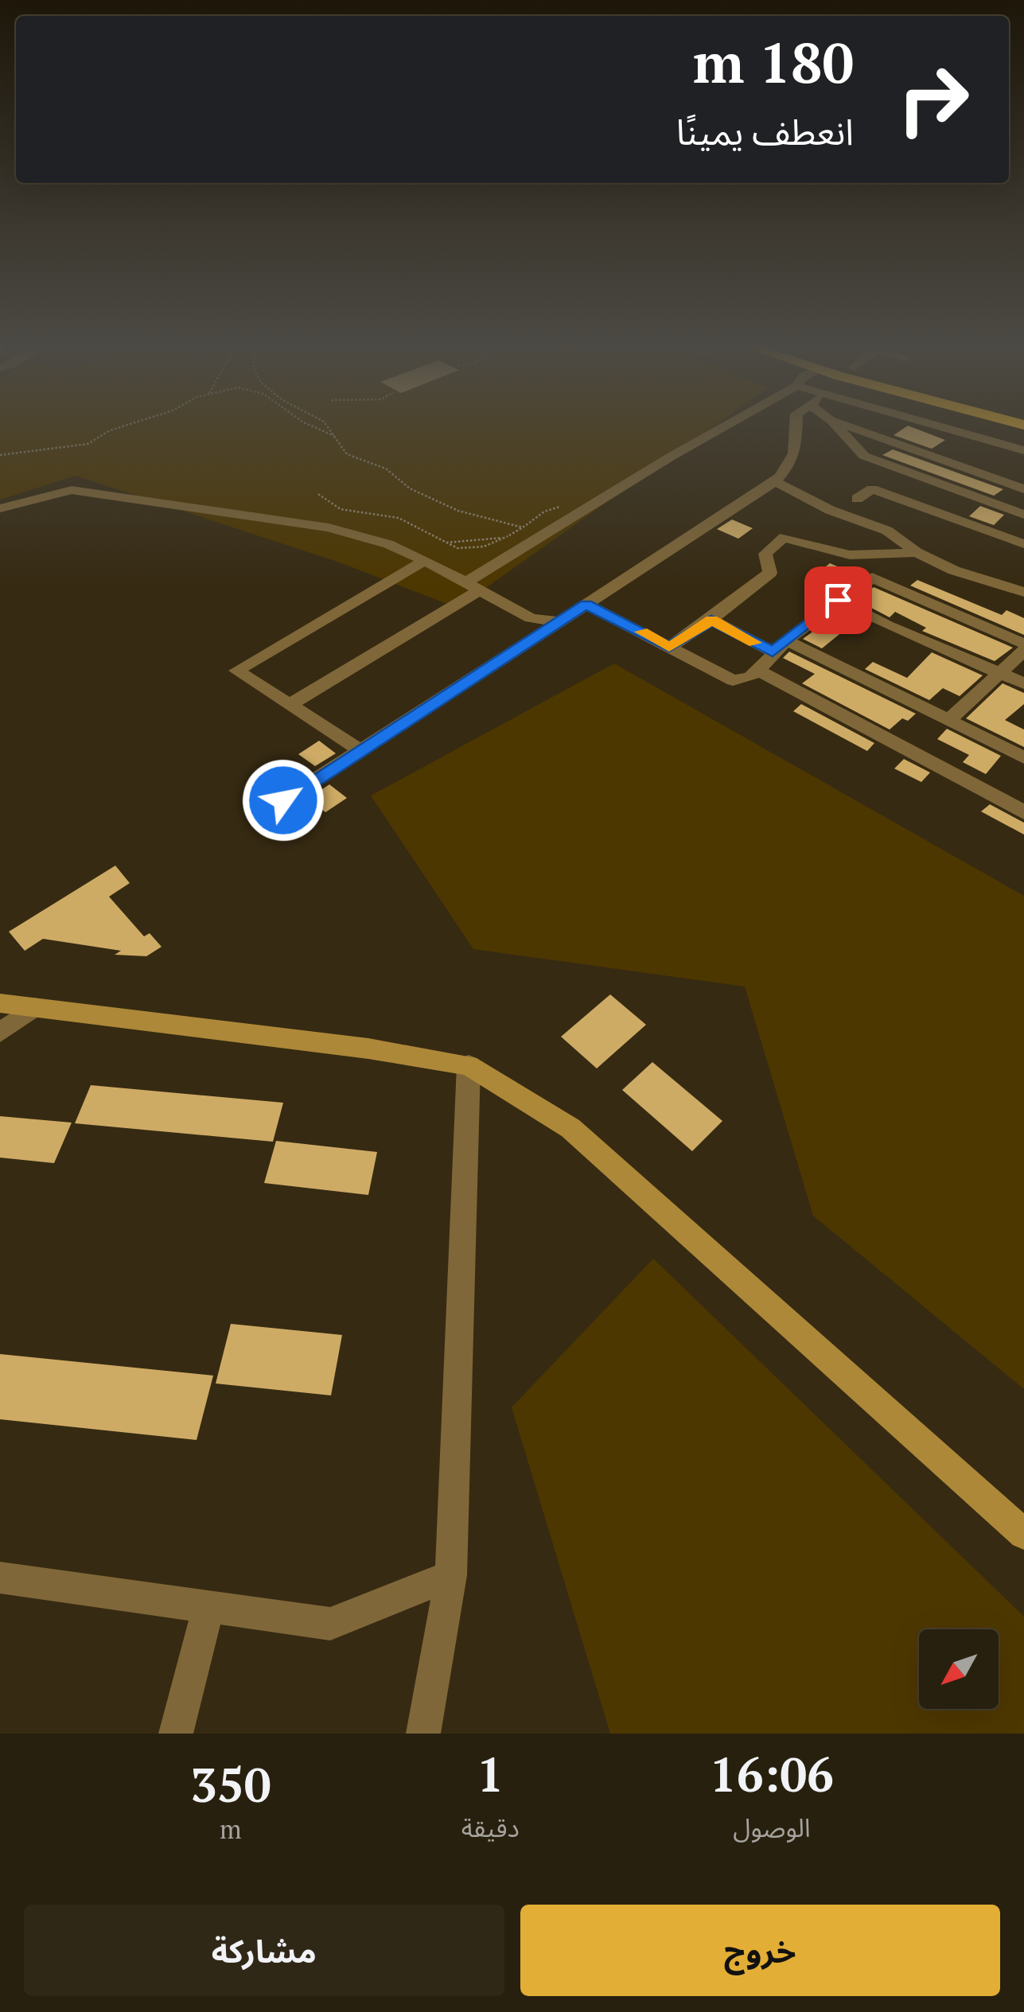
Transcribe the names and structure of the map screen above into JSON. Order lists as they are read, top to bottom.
{
  "north": "bottom left",
  "page": {
    "turn": ["180 m", "انعطف يمينًا"],
    "eta": [
      "16:06",
      "الوصول",
      "1",
      "دقيقة",
      "350",
      "m"
    ],
    "buttons": ["خروج", "مشاركة"]
  }
}
